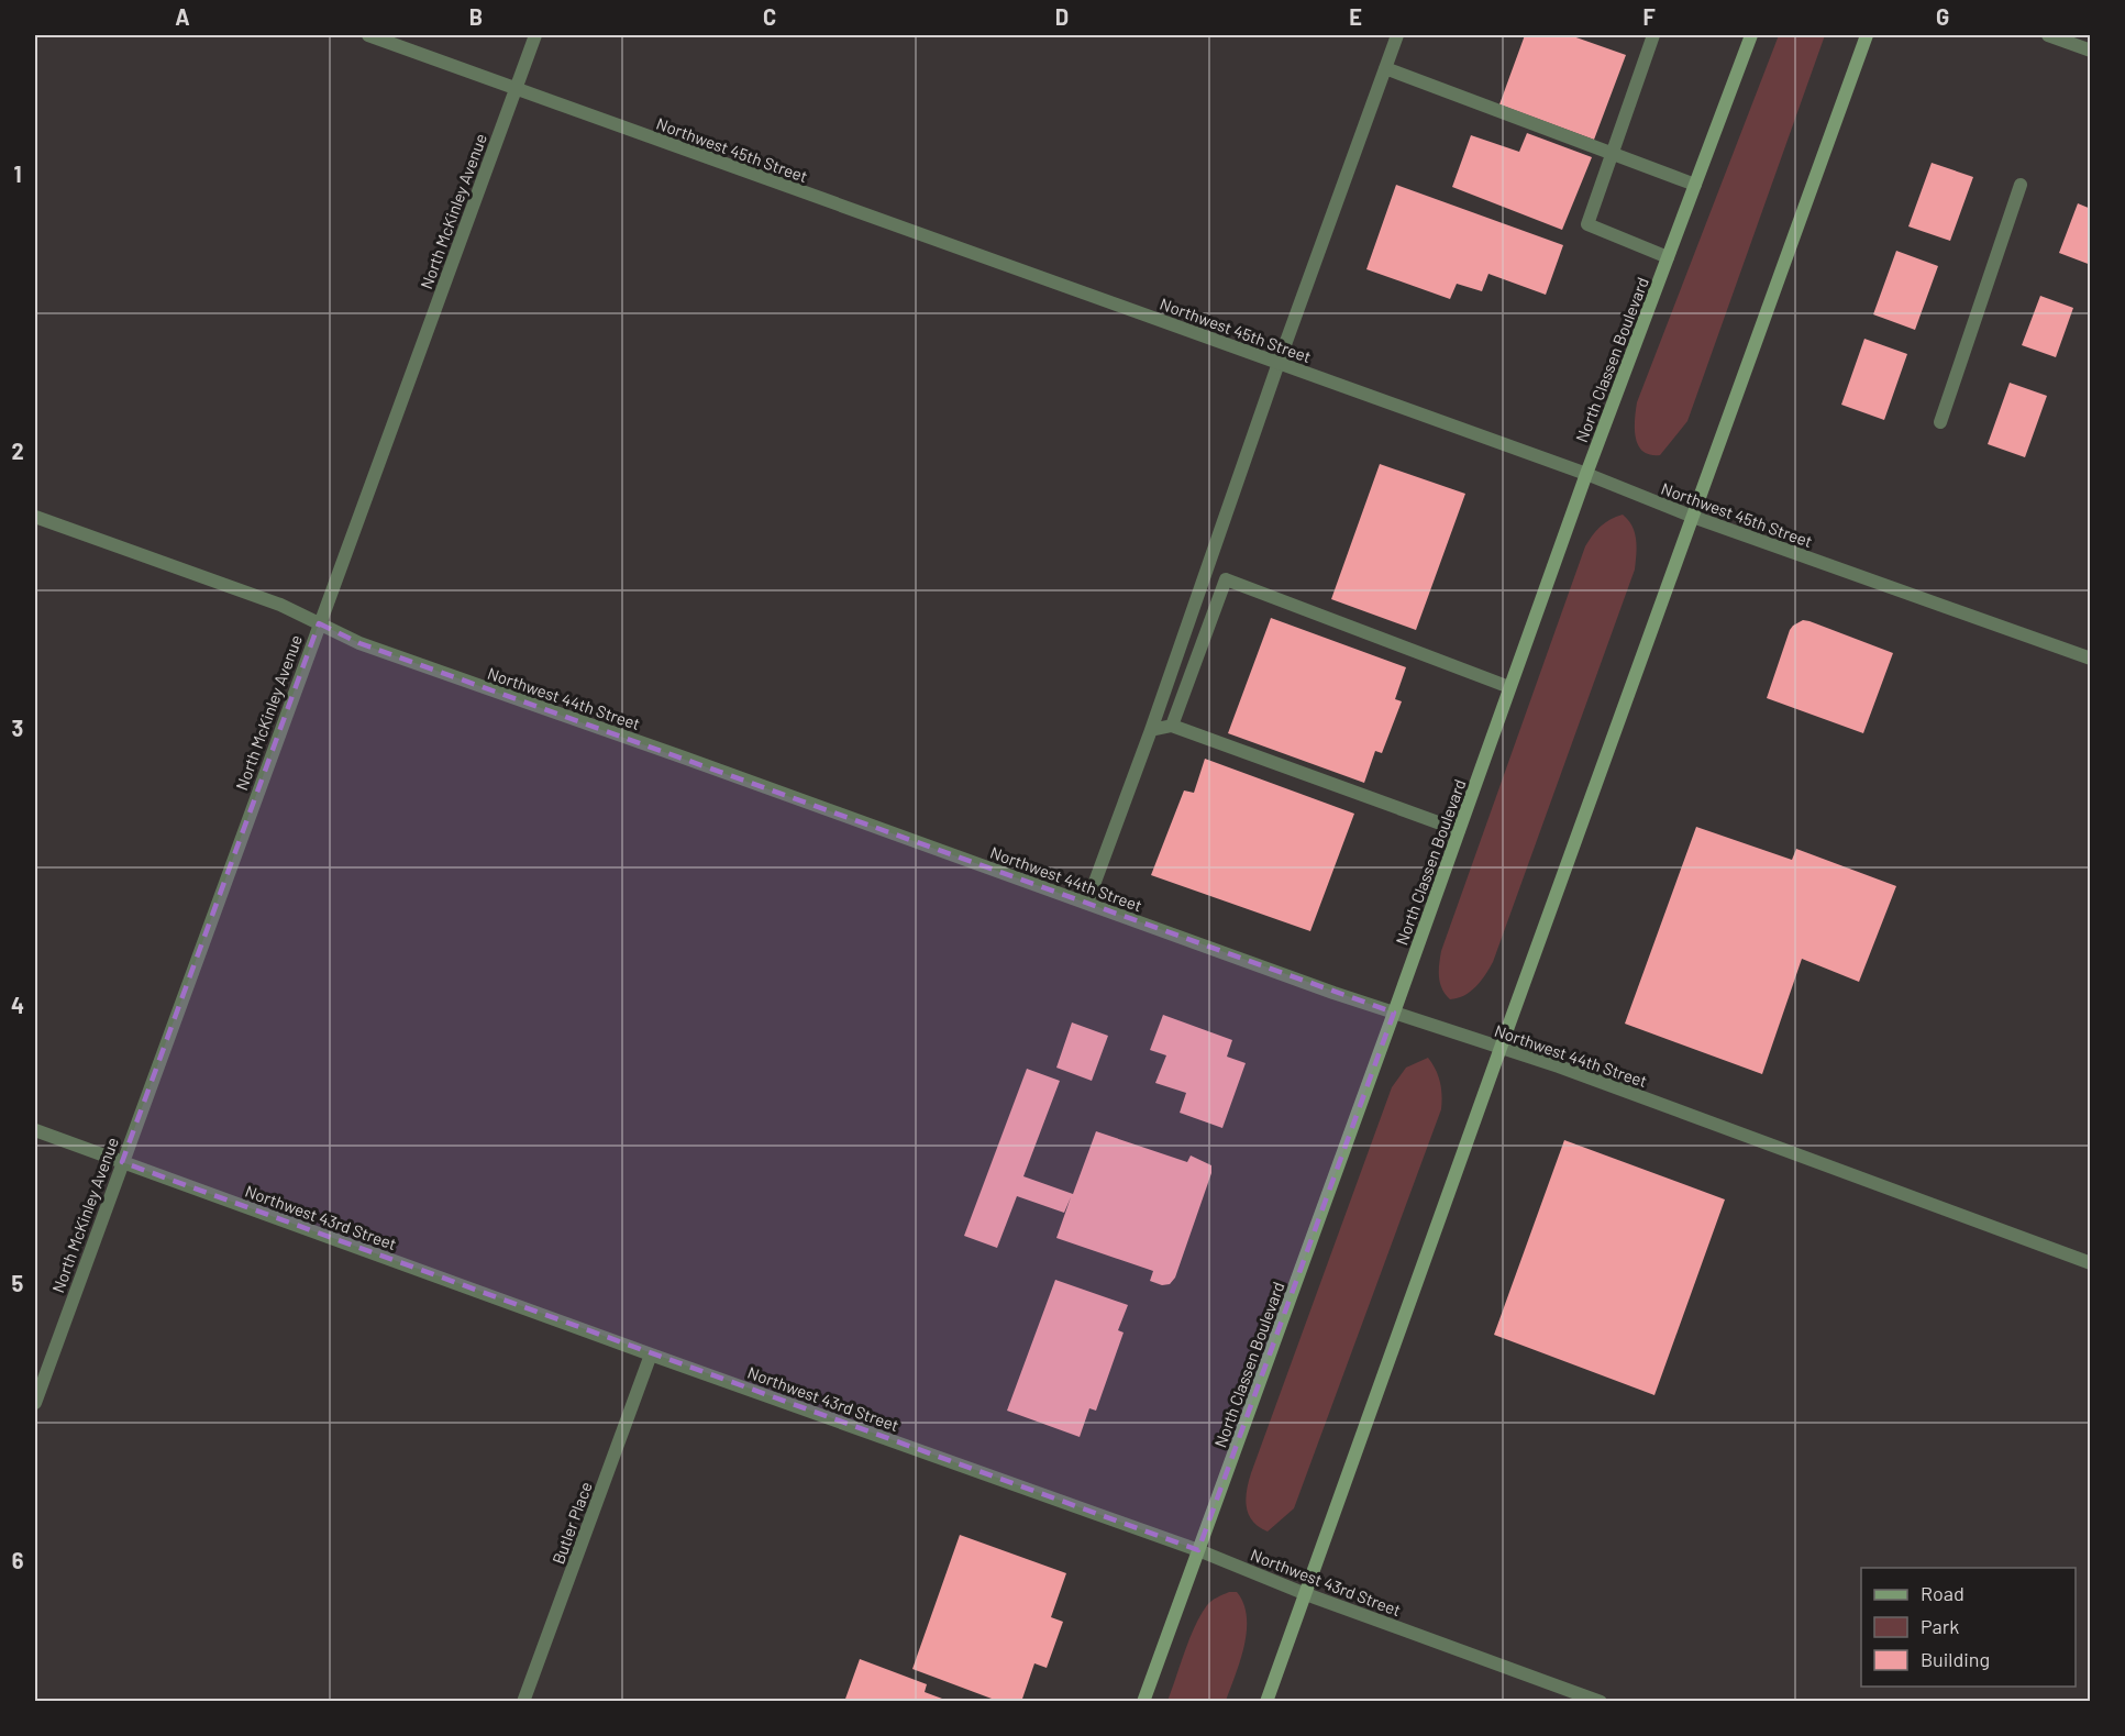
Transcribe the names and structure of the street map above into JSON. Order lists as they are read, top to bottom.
{
  "streets": {
    "main road": ["North Classen Boulevard"],
    "street": [
      "Northwest 45th Street",
      "North McKinley Avenue",
      "Northwest 44th Street",
      "Northwest 43rd Street",
      "Butler Place"
    ]
  },
  "crossings": [
    ["Northwest 45th Street", "North McKinley Avenue"],
    ["Northwest 45th Street", "North Classen Boulevard"],
    ["North McKinley Avenue", "Northwest 44th Street"],
    ["North McKinley Avenue", "Northwest 43rd Street"],
    ["North Classen Boulevard", "Northwest 44th Street"],
    ["North Classen Boulevard", "Northwest 43rd Street"],
    ["Northwest 43rd Street", "Butler Place"]
  ],
  "legend": ["Road", "Park", "Building"],
  "grid": {
    "columns": [
      "A",
      "B",
      "C",
      "D",
      "E",
      "F",
      "G"
    ],
    "rows": [
      "1",
      "2",
      "3",
      "4",
      "5",
      "6"
    ]
  }
}
